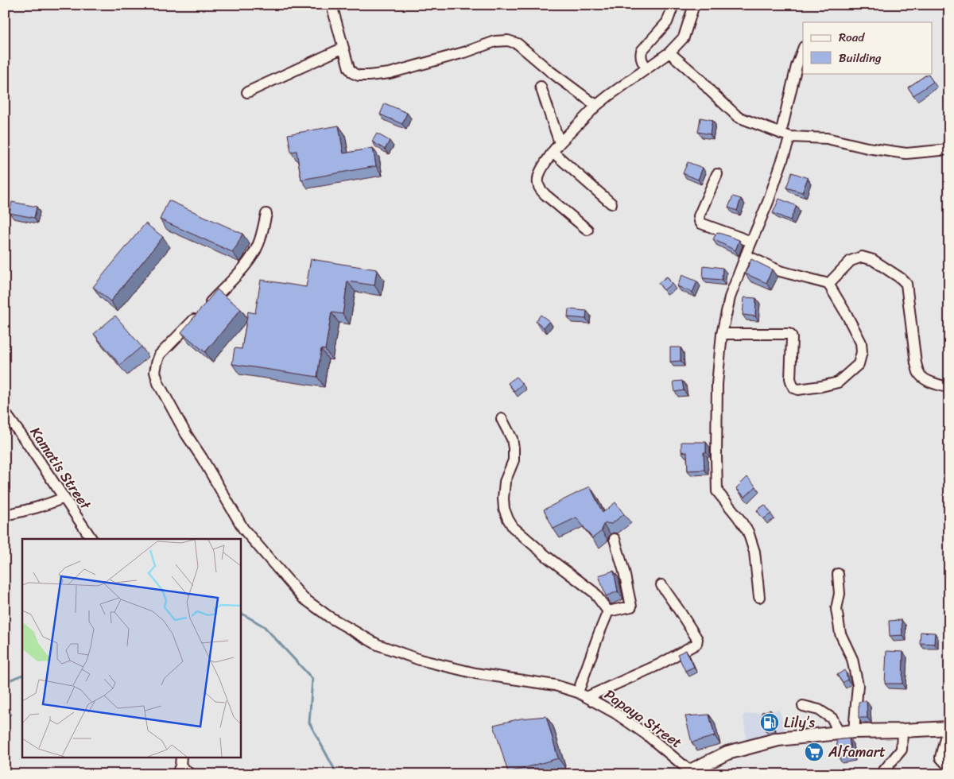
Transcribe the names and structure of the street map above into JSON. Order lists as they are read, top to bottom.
{
  "streets": {
    "street": ["Kamatis Street", "Papaya Street"]
  },
  "places": {
    "fuel station": ["Lily’s"],
    "supermarket": ["Alfamart"]
  },
  "legend": ["Road", "Building"]
}
